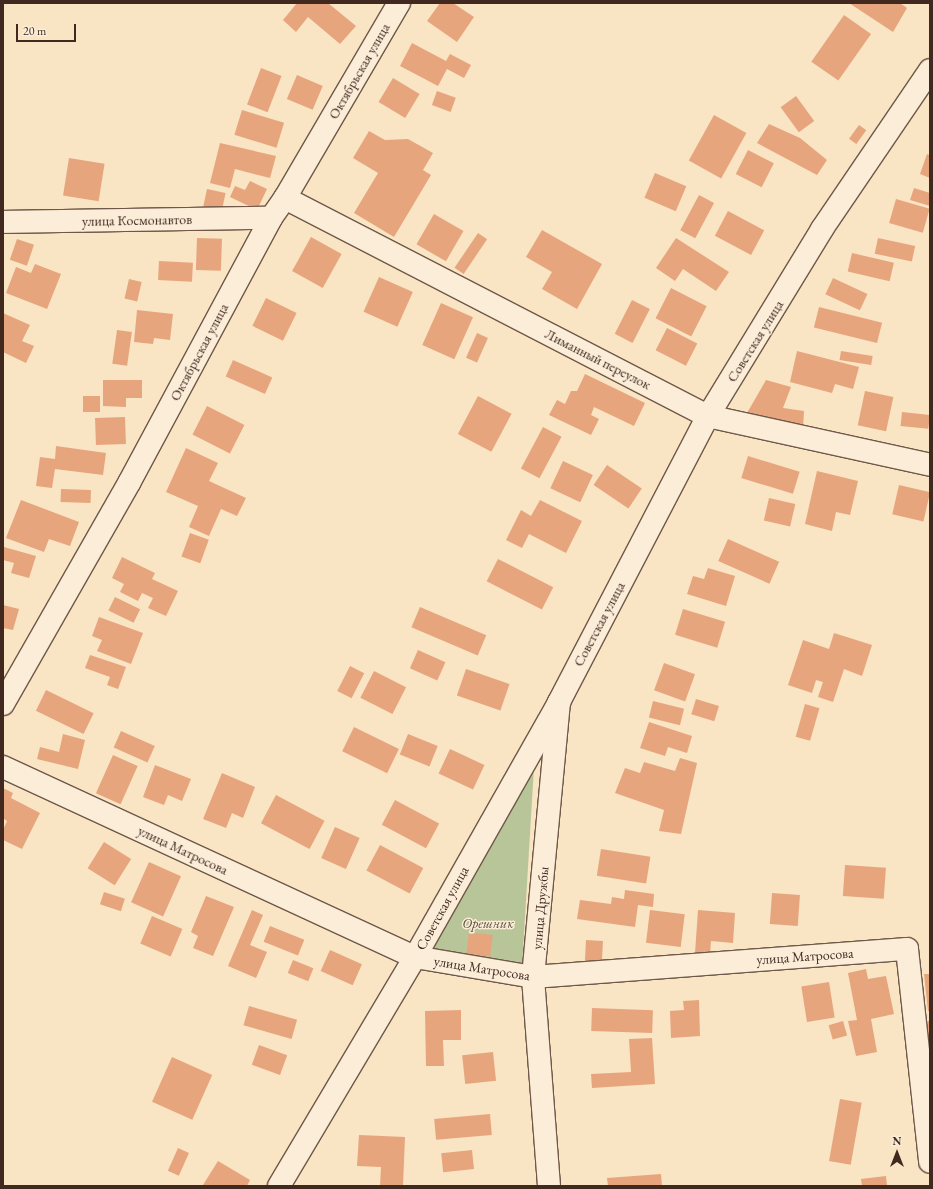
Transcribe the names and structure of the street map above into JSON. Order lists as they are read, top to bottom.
{
  "streets": {
    "street": [
      "Октябрьская улица",
      "улица Космонавтов",
      "Советская улица",
      "Лиманный переулок",
      "улица Матросова",
      "улица Дружбы"
    ]
  },
  "crossings": [
    ["Октябрьская улица", "улица Космонавтов"],
    ["Октябрьская улица", "Лиманный переулок"],
    ["Советская улица", "Лиманный переулок"],
    ["Советская улица", "улица Матросова"],
    ["Советская улица", "улица Дружбы"],
    ["улица Матросова", "улица Дружбы"]
  ],
  "parks": ["Орешник"],
  "scale_bar": "20 m",
  "north": "top"
}
